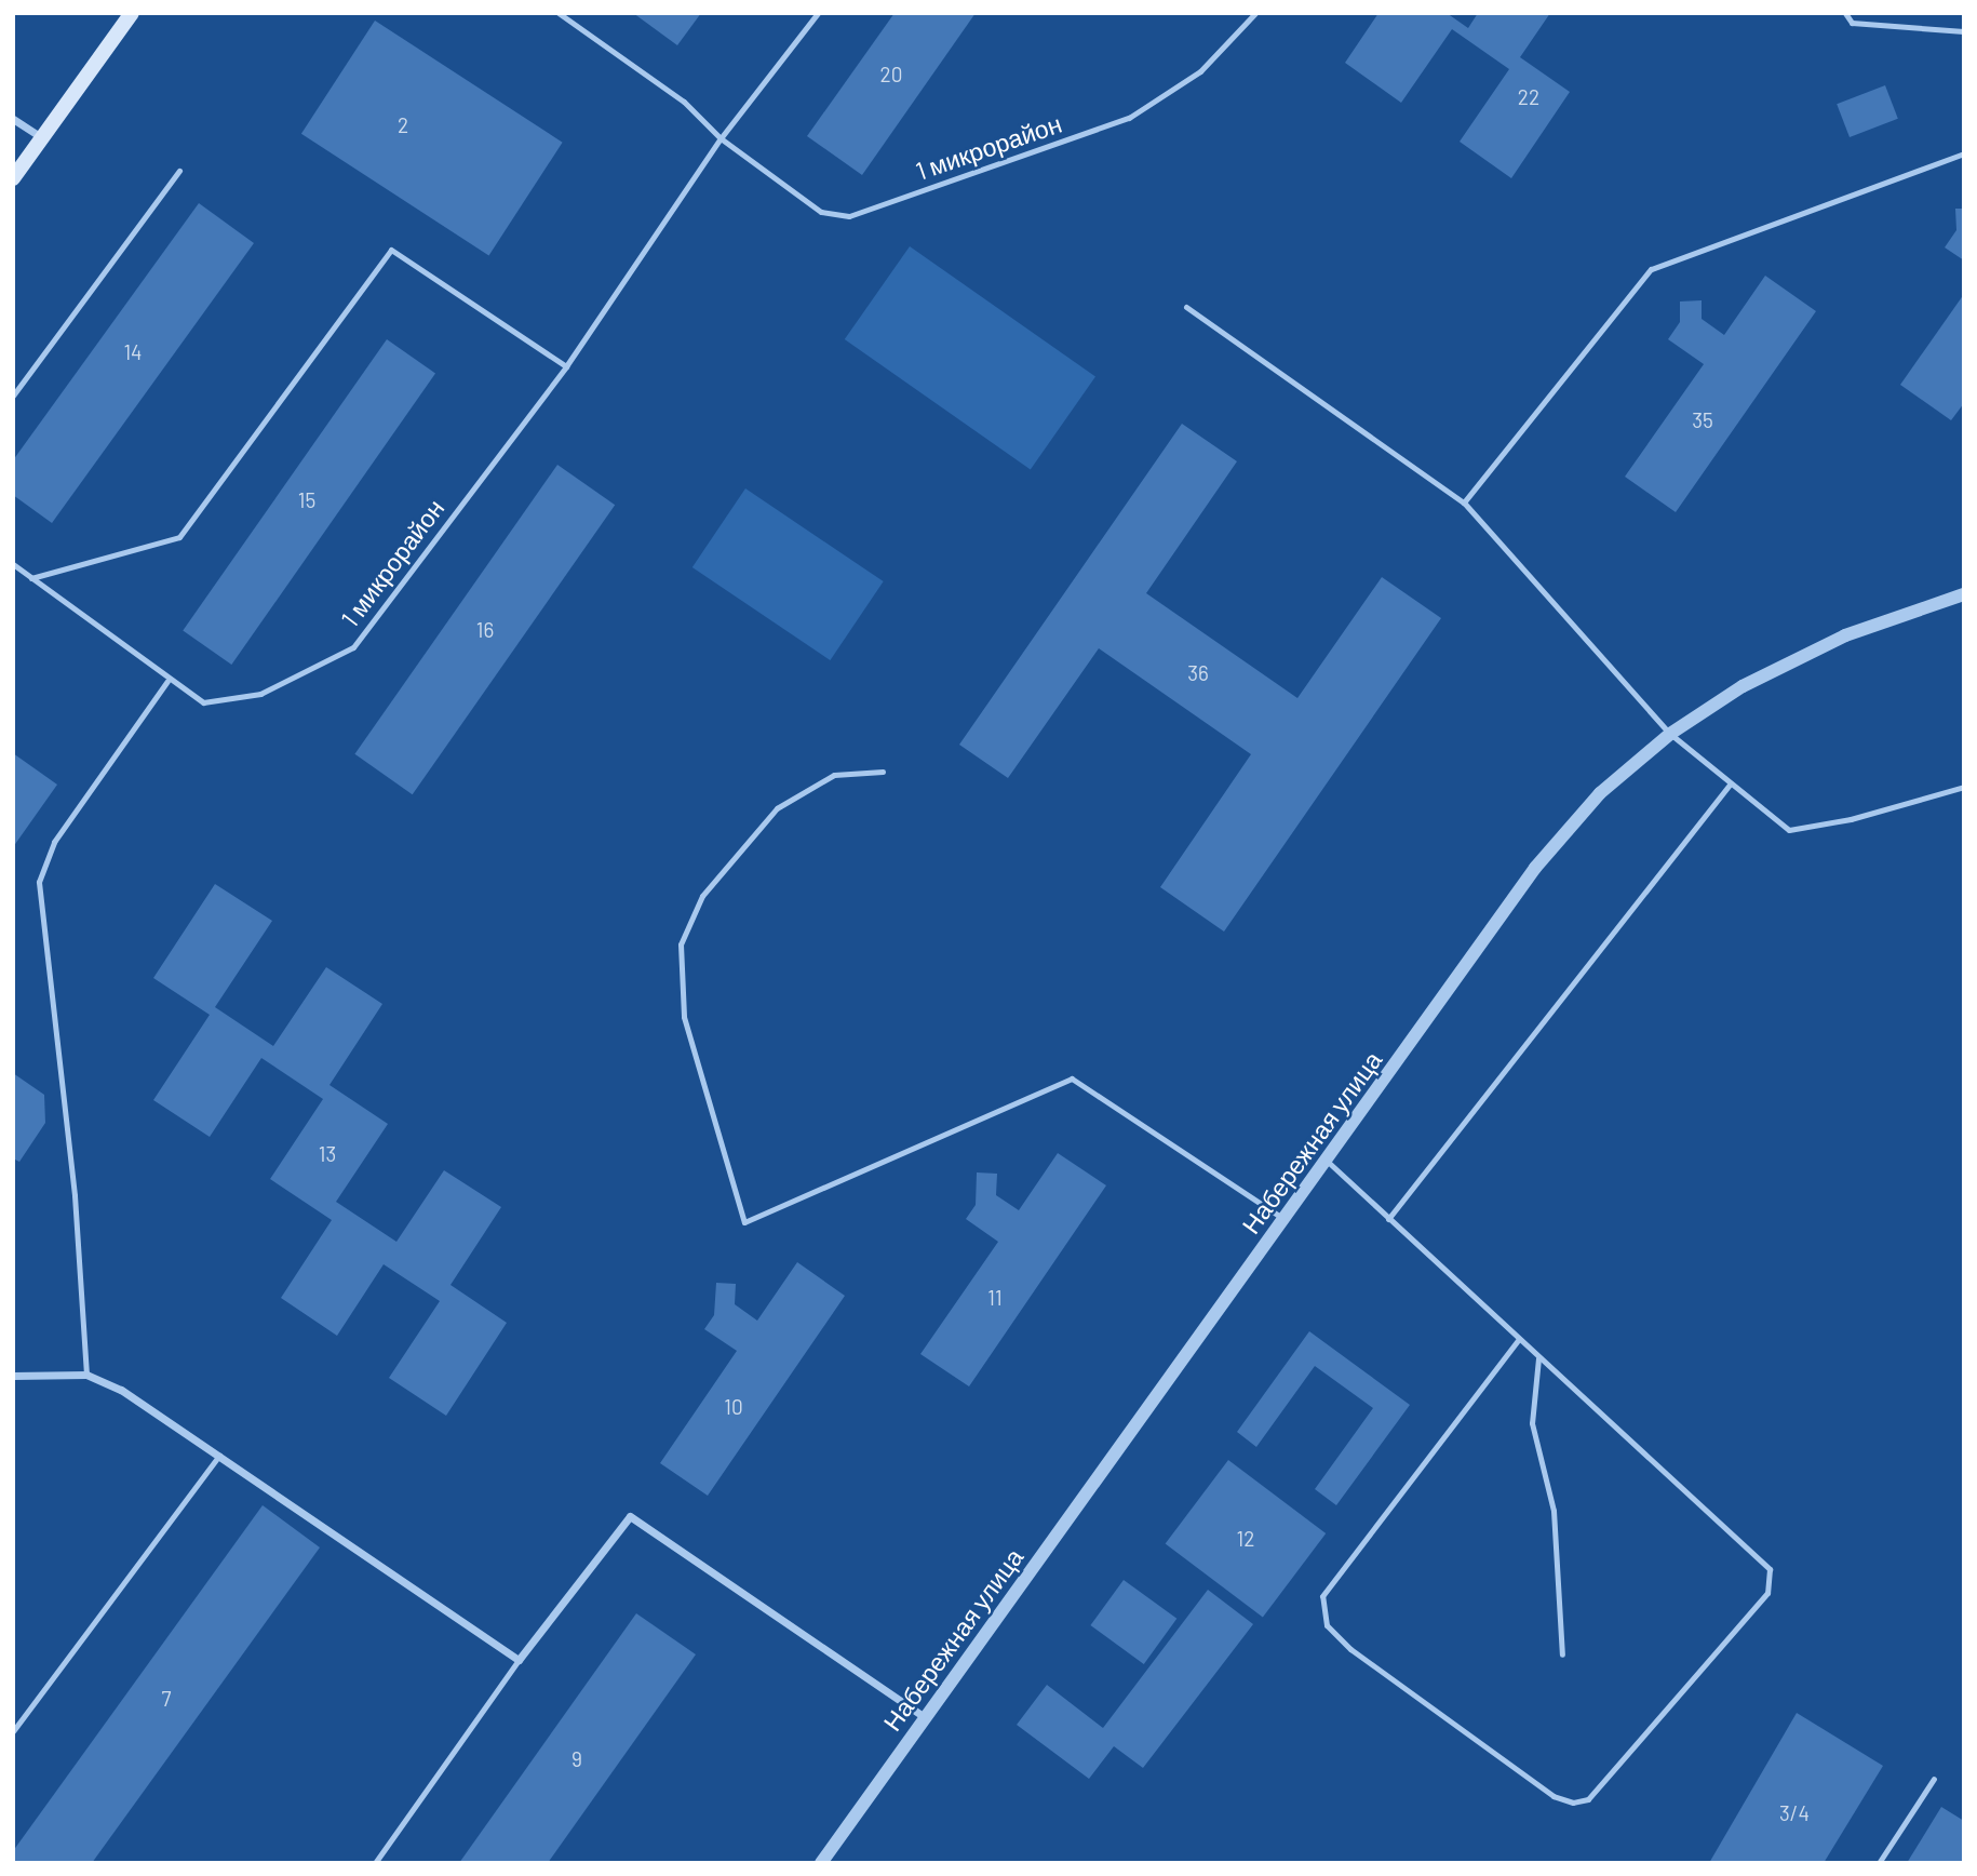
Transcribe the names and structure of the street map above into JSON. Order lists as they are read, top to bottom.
{
  "streets": {
    "street": ["Набережная улица"],
    "lane": ["1 микрорайон"]
  },
  "house_numbers": [
    "20",
    "22",
    "2",
    "14",
    "35",
    "15",
    "16",
    "36",
    "13",
    "11",
    "10",
    "12",
    "7",
    "9",
    "3/4"
  ]
}
